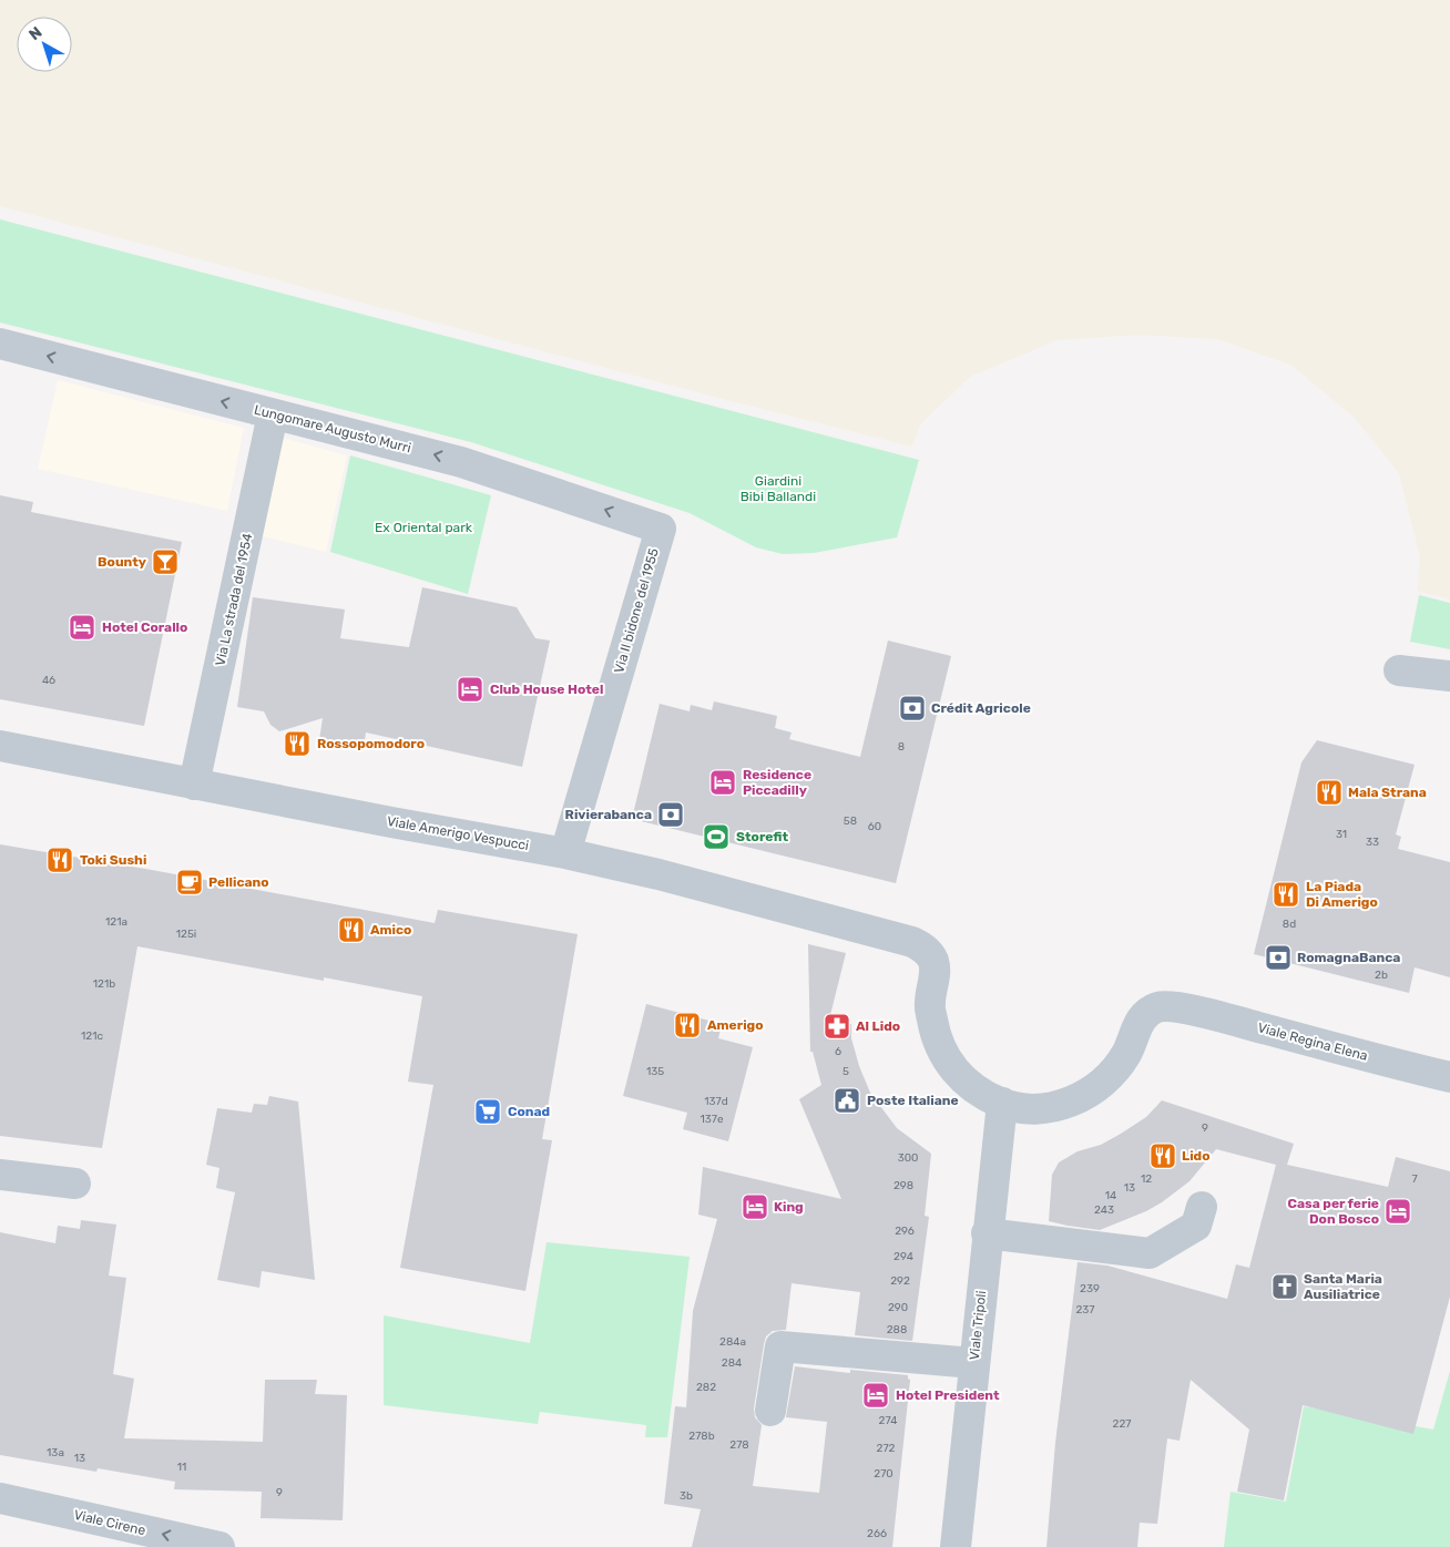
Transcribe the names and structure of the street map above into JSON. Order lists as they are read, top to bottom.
{
  "streets": {
    "street": [
      "Lungomare Augusto Murri",
      "Via La strada del 1954",
      "Via Il bidone del 1955",
      "Viale Amerigo Vespucci",
      "Viale Regina Elena",
      "Viale Tripoli",
      "Viale Cirene"
    ]
  },
  "crossings": [
    ["Lungomare Augusto Murri", "Via La strada del 1954"],
    ["Lungomare Augusto Murri", "Via Il bidone del 1955"],
    ["Via La strada del 1954", "Viale Amerigo Vespucci"],
    ["Via Il bidone del 1955", "Viale Amerigo Vespucci"],
    ["Viale Amerigo Vespucci", "Viale Regina Elena"],
    ["Viale Amerigo Vespucci", "Viale Tripoli"],
    ["Viale Regina Elena", "Viale Tripoli"]
  ],
  "one_way": ["Lungomare Augusto Murri", "Viale Cirene"],
  "parks": ["Giardini Bibi Ballandi", "Ex Oriental park"],
  "places": {
    "bar": ["Bounty"],
    "hotel": [
      "Hotel Corallo",
      "Club House Hotel",
      "Residence Piccadilly",
      "King",
      "Casa per ferie Don Bosco",
      "Hotel President"
    ],
    "bank": ["Crédit Agricole", "Rivierabanca", "RomagnaBanca"],
    "restaurant": [
      "Rossopomodoro",
      "Mala Strana",
      "Toki Sushi",
      "La Piada Di Amerigo",
      "Amico",
      "Amerigo",
      "Lido"
    ],
    "sports": ["Storefit"],
    "cafe": ["Pellicano"],
    "pharmacy": ["Al Lido"],
    "public building": ["Poste Italiane"],
    "supermarket": ["Conad"],
    "church": ["Santa Maria Ausiliatrice"]
  },
  "house_numbers": [
    "46",
    "8",
    "58",
    "60",
    "31",
    "33",
    "121a",
    "8d",
    "125i",
    "2b",
    "121b",
    "121c",
    "6",
    "135",
    "5",
    "137d",
    "137e",
    "9",
    "300",
    "12",
    "7",
    "298",
    "13",
    "14",
    "243",
    "296",
    "294",
    "292",
    "239",
    "290",
    "237",
    "288",
    "284a",
    "284",
    "282",
    "274",
    "227",
    "278b",
    "278",
    "272",
    "13a",
    "13",
    "11",
    "270",
    "9",
    "3b",
    "266"
  ],
  "north": "top left"
}
